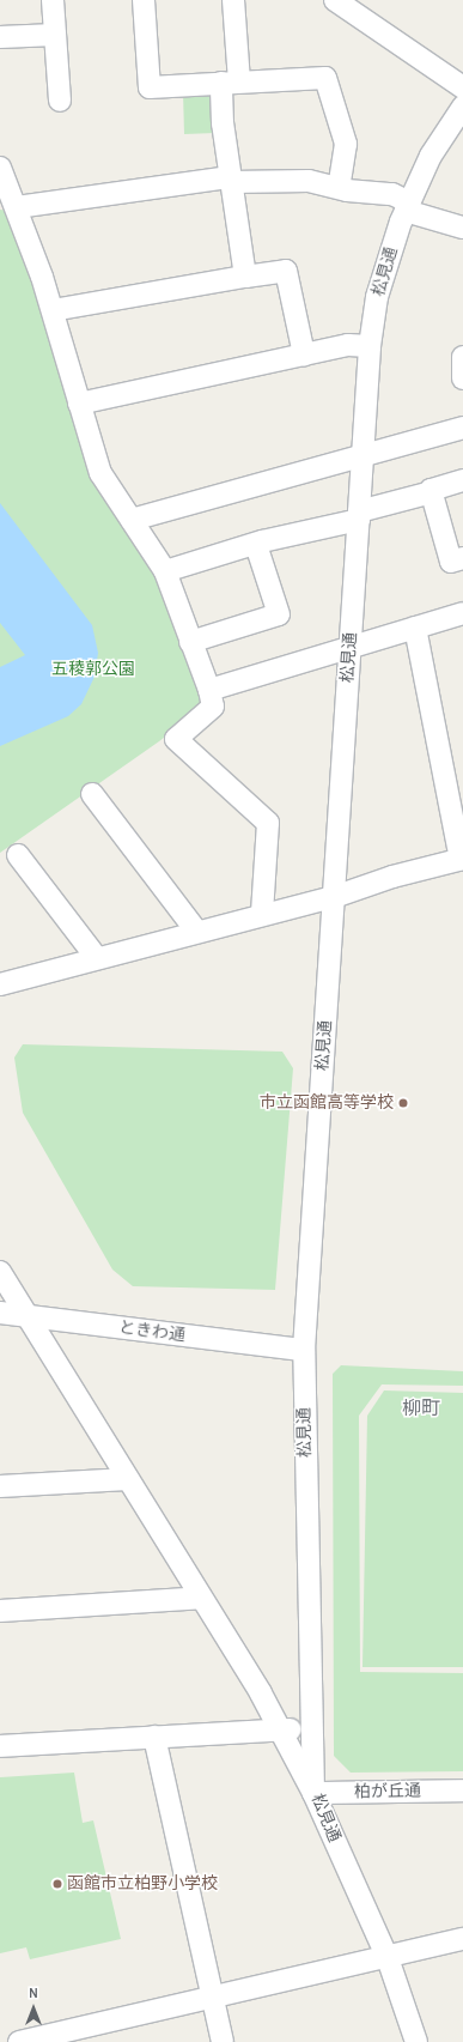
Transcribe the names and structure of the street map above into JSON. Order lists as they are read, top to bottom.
{
  "streets": {
    "street": ["松見通", "ときわ通", "柏が丘通"]
  },
  "crossings": [
    ["松見通", "ときわ通"],
    ["松見通", "柏が丘通"]
  ],
  "districts": ["柳町"],
  "parks": ["五稜郭公園"],
  "places": ["市立函館高等学校", "函館市立柏野小学校"],
  "north": "top"
}
